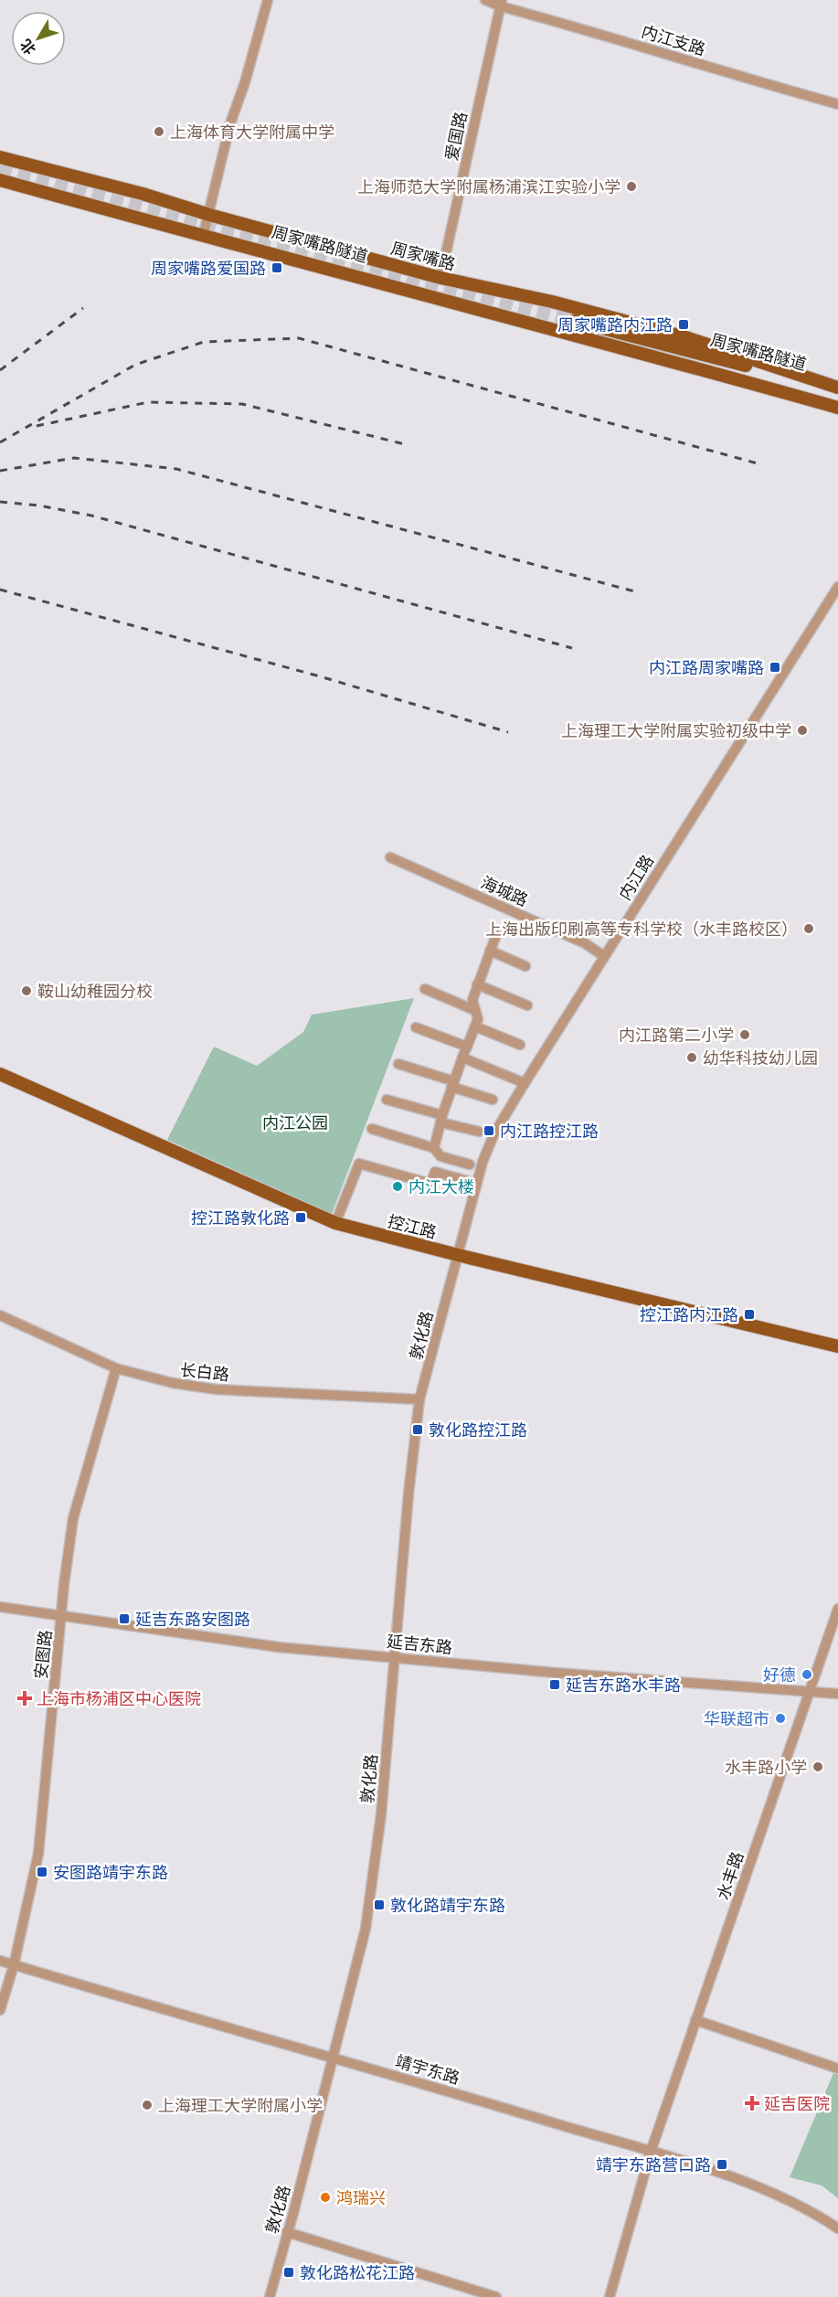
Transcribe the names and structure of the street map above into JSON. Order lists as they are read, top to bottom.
{
  "streets": {
    "main road": ["周家嘴路隧道", "周家嘴路", "控江路"],
    "street": [
      "内江支路",
      "爱国路",
      "内江路",
      "海城路",
      "敦化路",
      "长白路",
      "延吉东路",
      "安图路",
      "水丰路",
      "靖宇东路"
    ]
  },
  "crossings": [
    ["内江支路", "爱国路"],
    ["爱国路", "周家嘴路"],
    ["周家嘴路隧道", "周家嘴路"],
    ["内江路", "海城路"],
    ["内江路", "控江路"],
    ["内江路", "敦化路"],
    ["控江路", "敦化路"],
    ["敦化路", "长白路"],
    ["敦化路", "延吉东路"],
    ["敦化路", "靖宇东路"],
    ["长白路", "安图路"],
    ["延吉东路", "安图路"],
    ["延吉东路", "水丰路"],
    ["安图路", "靖宇东路"],
    ["水丰路", "靖宇东路"]
  ],
  "parks": ["内江公园"],
  "places": {
    "other": [
      "上海体育大学附属中学",
      "上海师范大学附属杨浦滨江实验小学",
      "上海理工大学附属实验初级中学",
      "上海出版印刷高等专科学校（水丰路校区）",
      "鞍山幼稚园分校",
      "内江路第二小学",
      "幼华科技幼儿园",
      "内江大楼",
      "好德",
      "华联超市",
      "水丰路小学",
      "上海理工大学附属小学",
      "鸿瑞兴"
    ],
    "transit": [
      "周家嘴路爱国路",
      "周家嘴路内江路",
      "内江路周家嘴路",
      "内江路控江路",
      "控江路敦化路",
      "控江路内江路",
      "敦化路控江路",
      "延吉东路安图路",
      "延吉东路水丰路",
      "安图路靖宇东路",
      "敦化路靖宇东路",
      "靖宇东路营口路",
      "敦化路松花江路"
    ],
    "health": ["上海市杨浦区中心医院", "延吉医院"]
  },
  "north": "bottom left"
}
